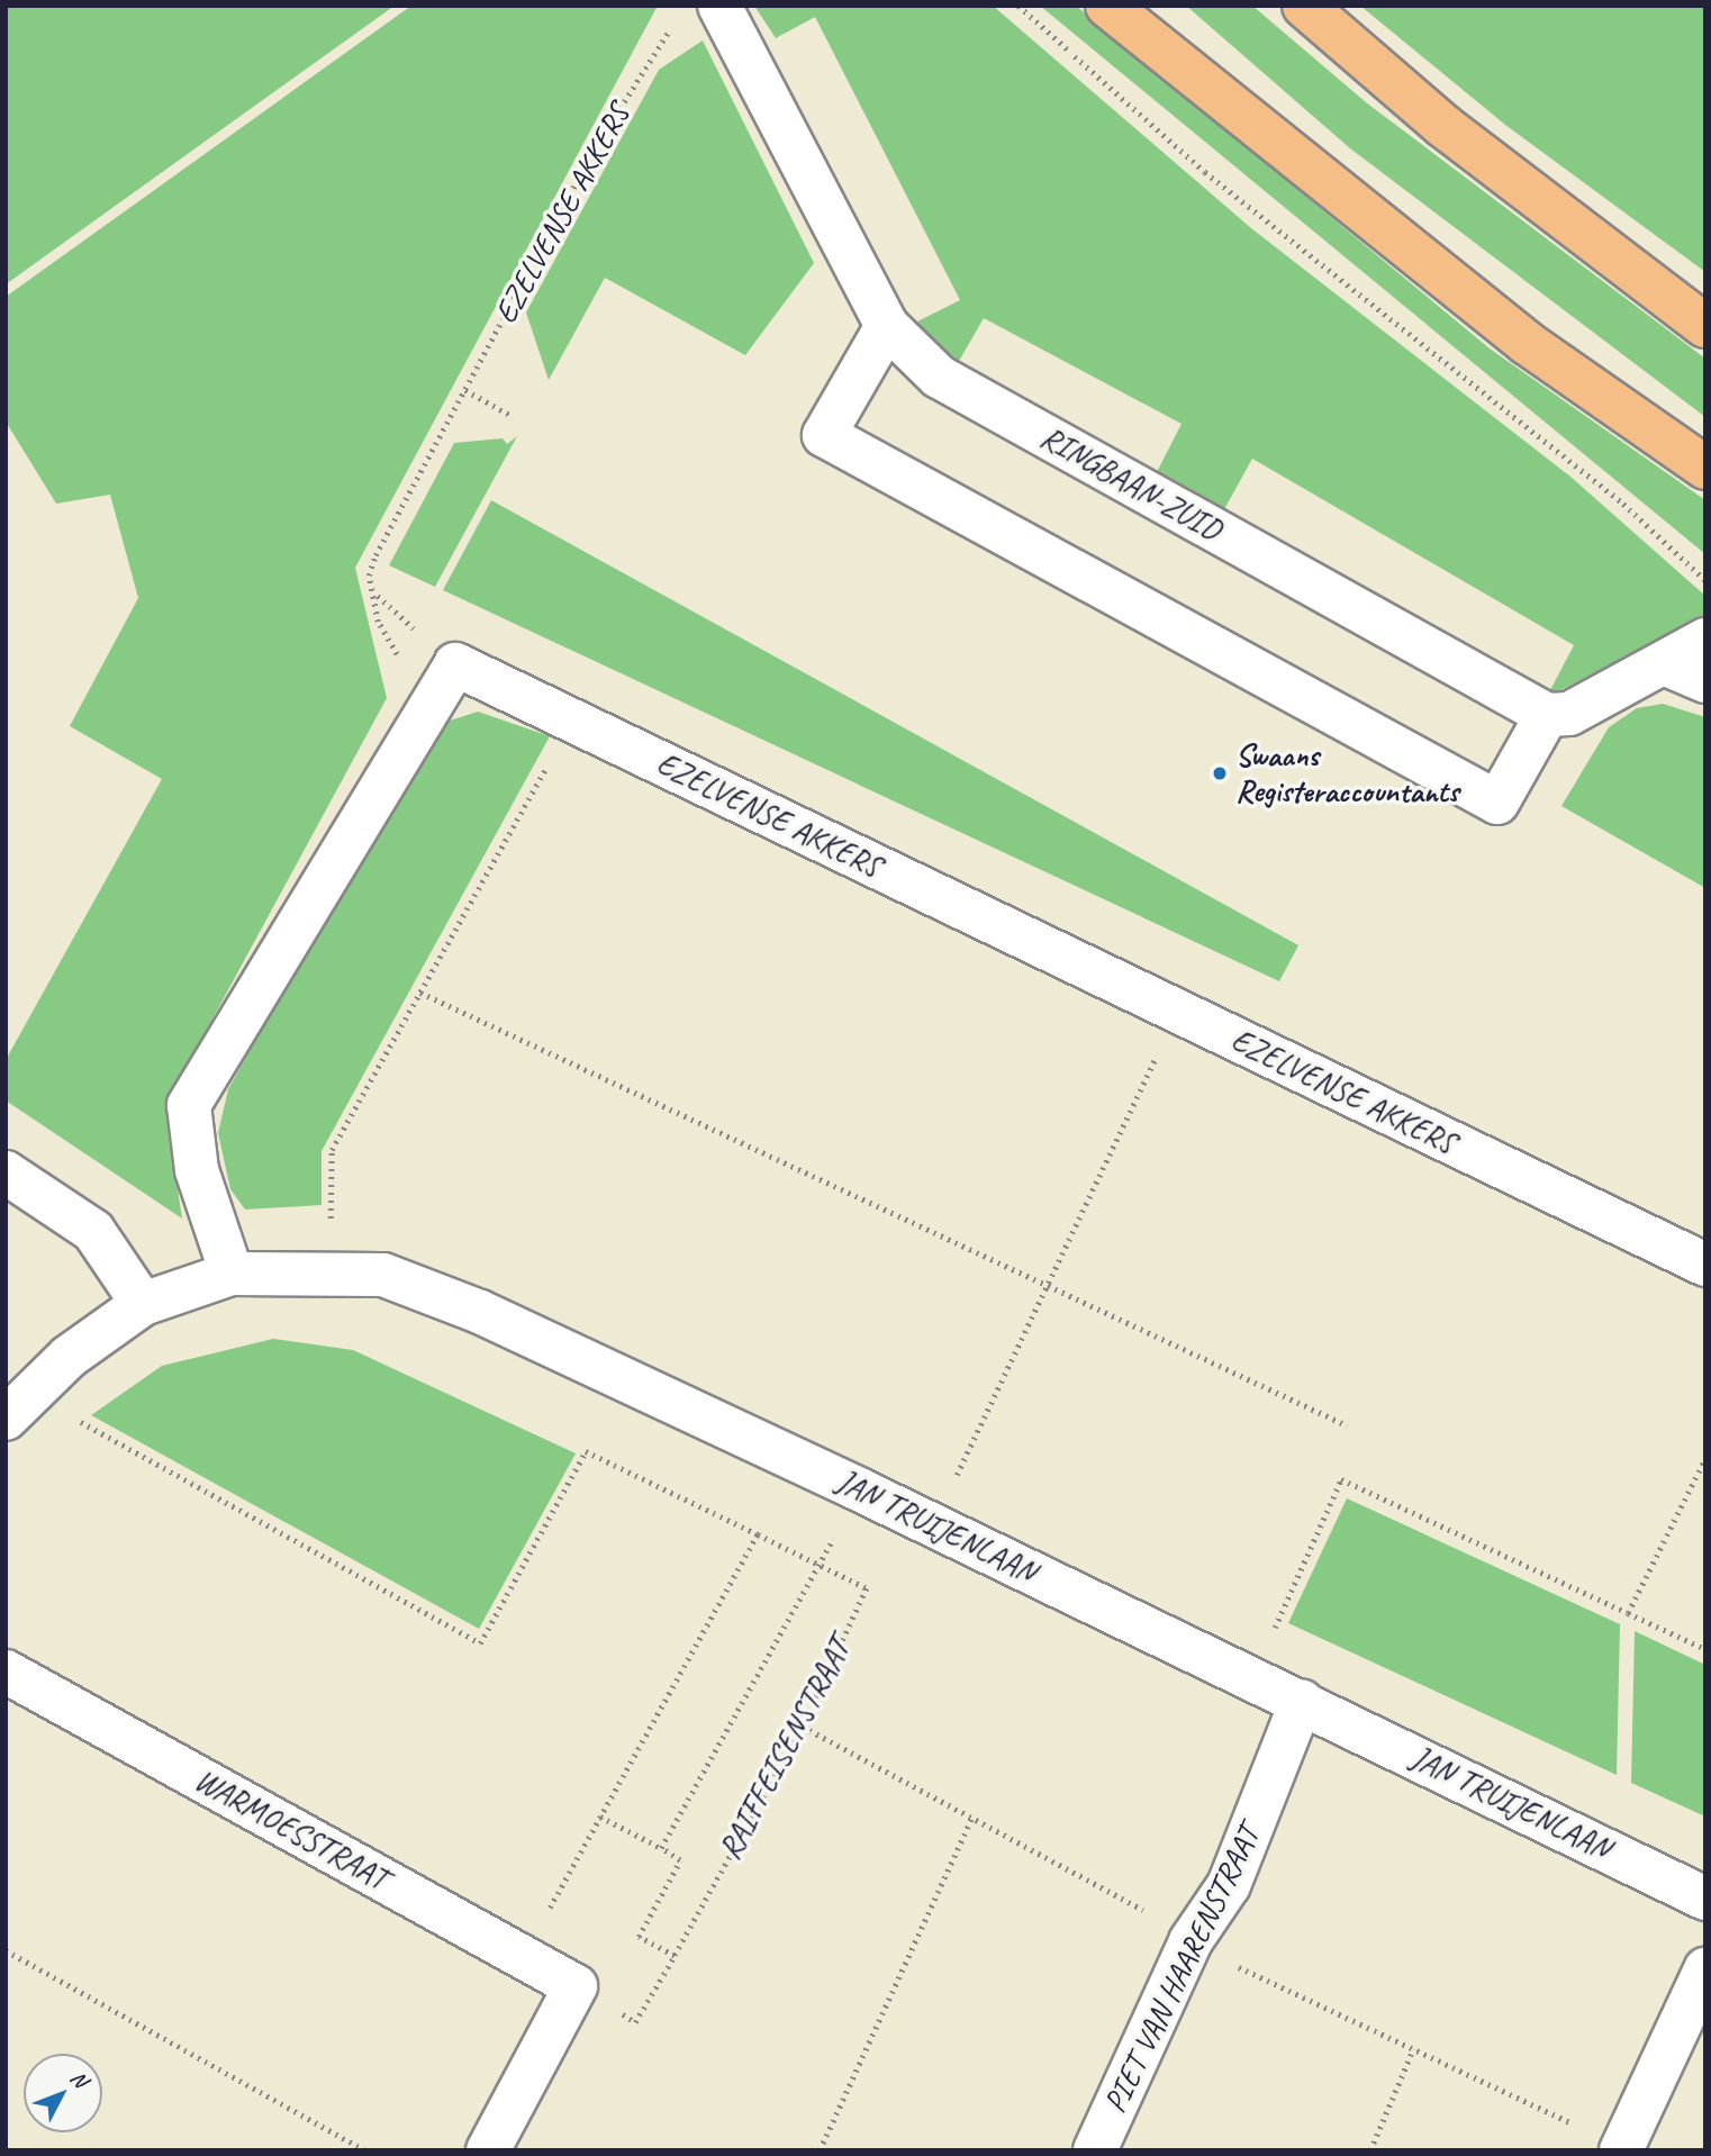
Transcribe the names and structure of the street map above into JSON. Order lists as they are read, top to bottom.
{
  "streets": {
    "street": [
      "EZELVENSE AKKERS",
      "RINGBAAN-ZUID",
      "JAN TRUIJENLAAN",
      "WARMOESSTRAAT",
      "PIET VAN HAARENSTRAAT"
    ],
    "path": ["RAIFFEISENSTRAAT"]
  },
  "crossings": [
    ["EZELVENSE AKKERS", "RINGBAAN-ZUID"],
    ["EZELVENSE AKKERS", "JAN TRUIJENLAAN"],
    ["JAN TRUIJENLAAN", "RAIFFEISENSTRAAT"],
    ["JAN TRUIJENLAAN", "PIET VAN HAARENSTRAAT"],
    ["RAIFFEISENSTRAAT", "WARMOESSTRAAT"]
  ],
  "places": ["Swaans Registeraccountants"],
  "north": "top right"
}
